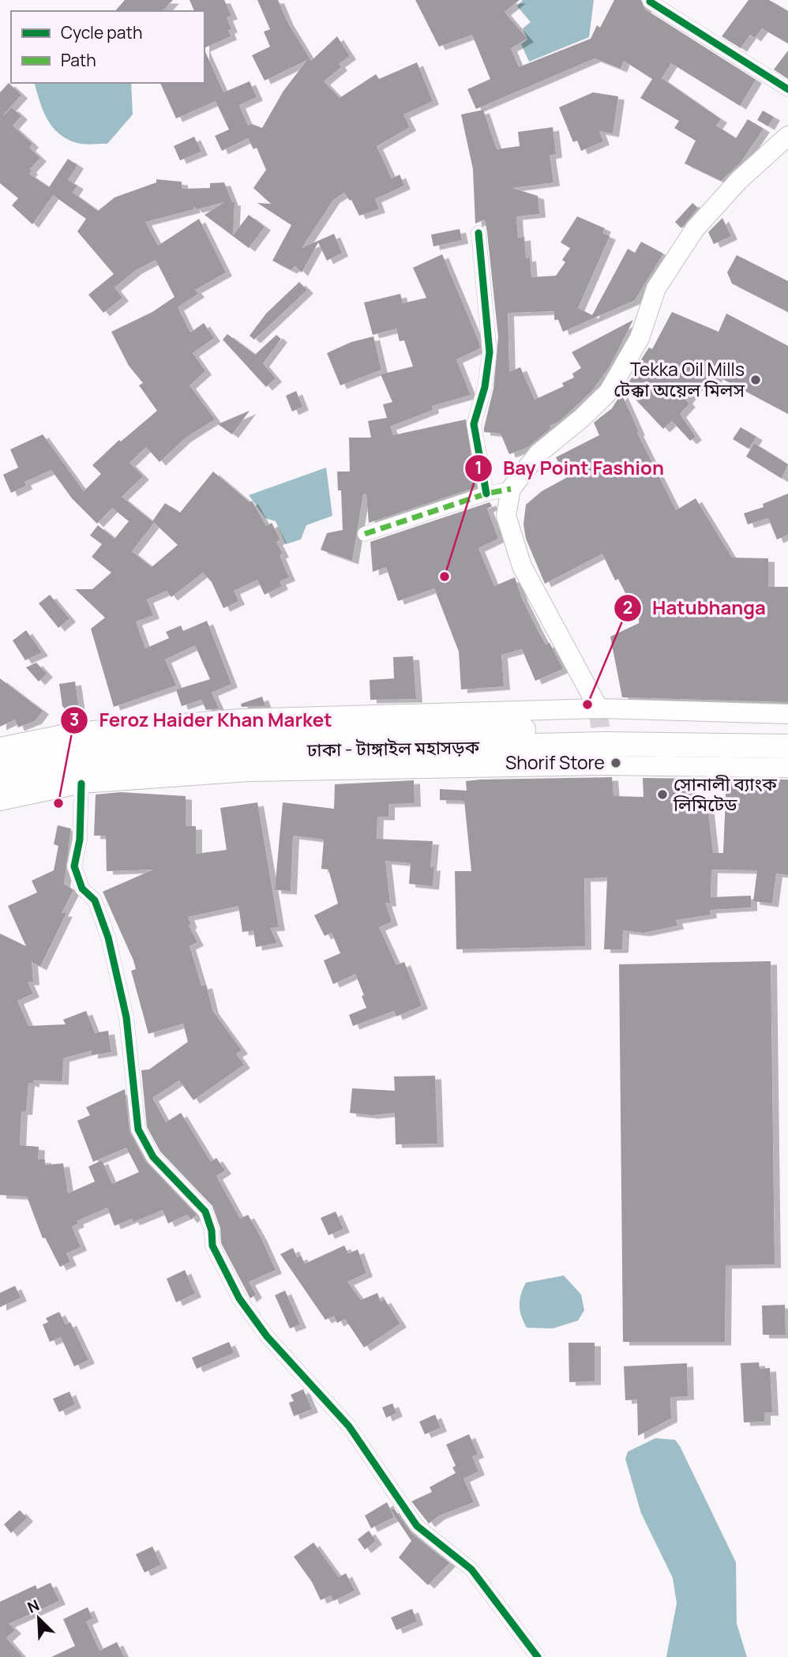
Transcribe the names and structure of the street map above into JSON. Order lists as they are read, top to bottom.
{
  "streets": {
    "highway": ["ঢাকা - টাঙ্গাইল মহাসড়ক"]
  },
  "places": [
    "Tekka Oil Mills টেক্কা অয়েল মিলস",
    "Bay Point Fashion",
    "Hatubhanga",
    "Shorif Store",
    "সোনালী ব্যাংক লিমিটেড",
    "Feroz Haider Khan Market"
  ],
  "legend": ["Cycle path", "Path"],
  "north": "top left"
}
